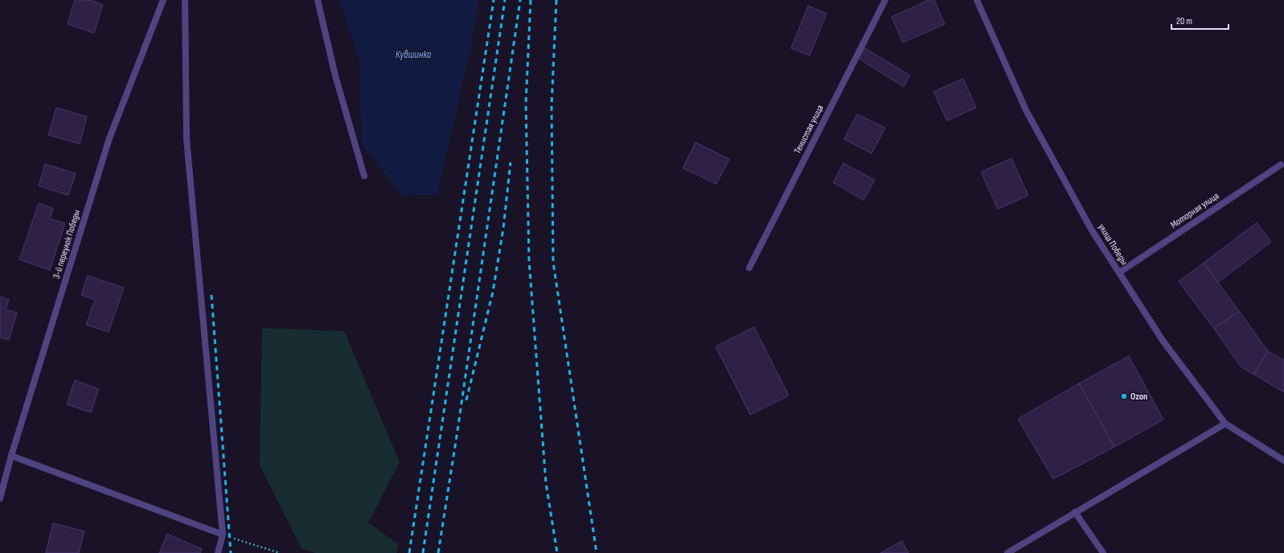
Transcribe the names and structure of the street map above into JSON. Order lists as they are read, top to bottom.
{
  "streets": {
    "street": [
      "Тенистая улица",
      "Моторная улица",
      "3-й переулок Победы",
      "улица Победы"
    ]
  },
  "crossings": [
    ["Моторная улица", "улица Победы"]
  ],
  "water": ["Кувшинка"],
  "places": ["Ozon"],
  "scale_bar": "20 m"
}
